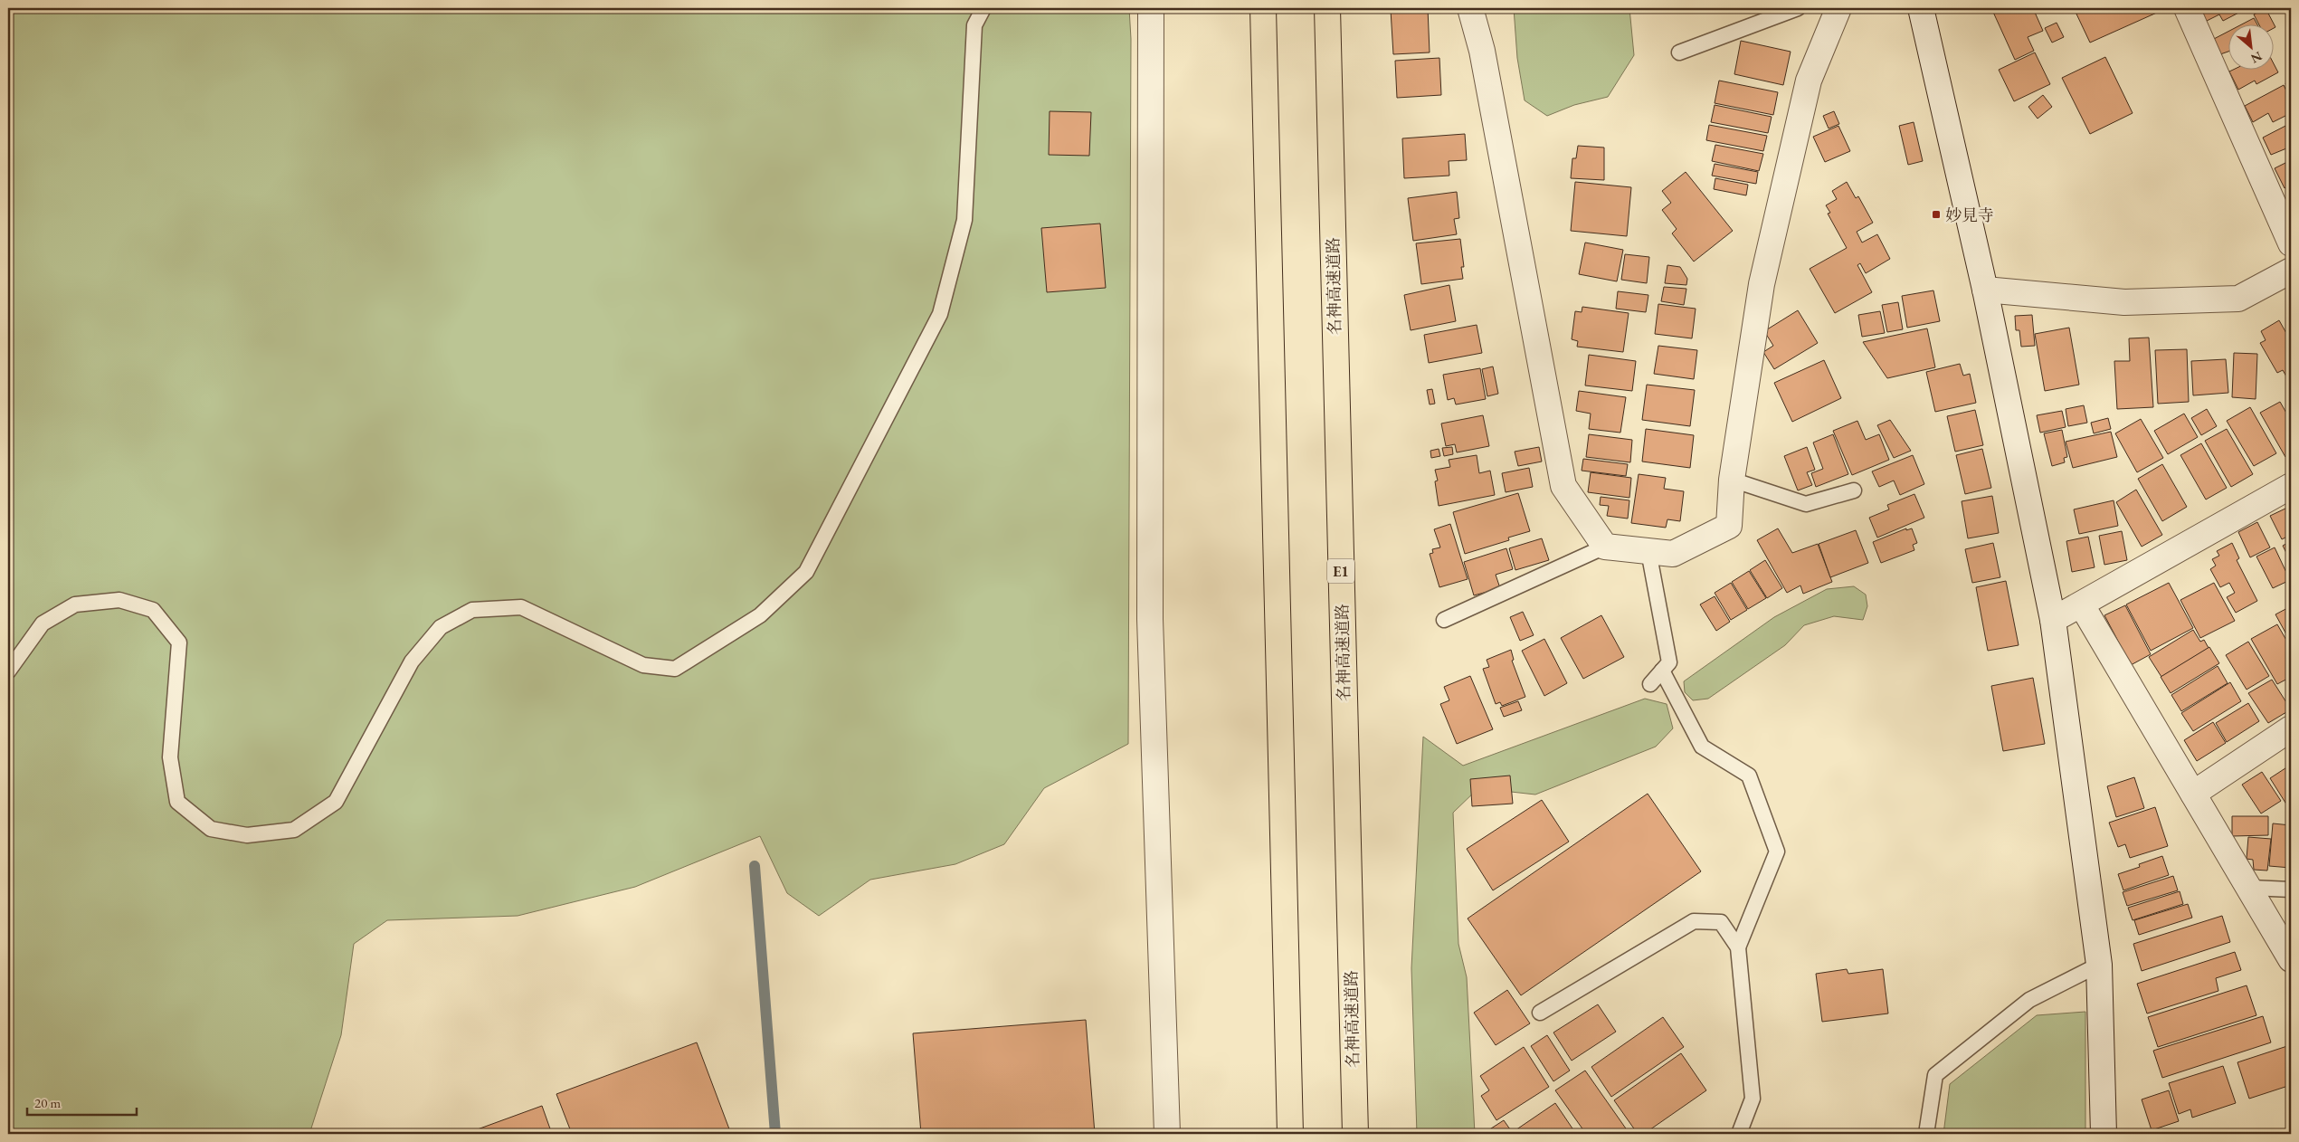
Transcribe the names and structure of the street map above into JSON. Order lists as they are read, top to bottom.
{
  "streets": {
    "highway": ["名神高速道路", "E1"]
  },
  "places": {
    "transit": ["妙見寺"]
  },
  "scale_bar": "20 m",
  "north": "bottom right"
}
